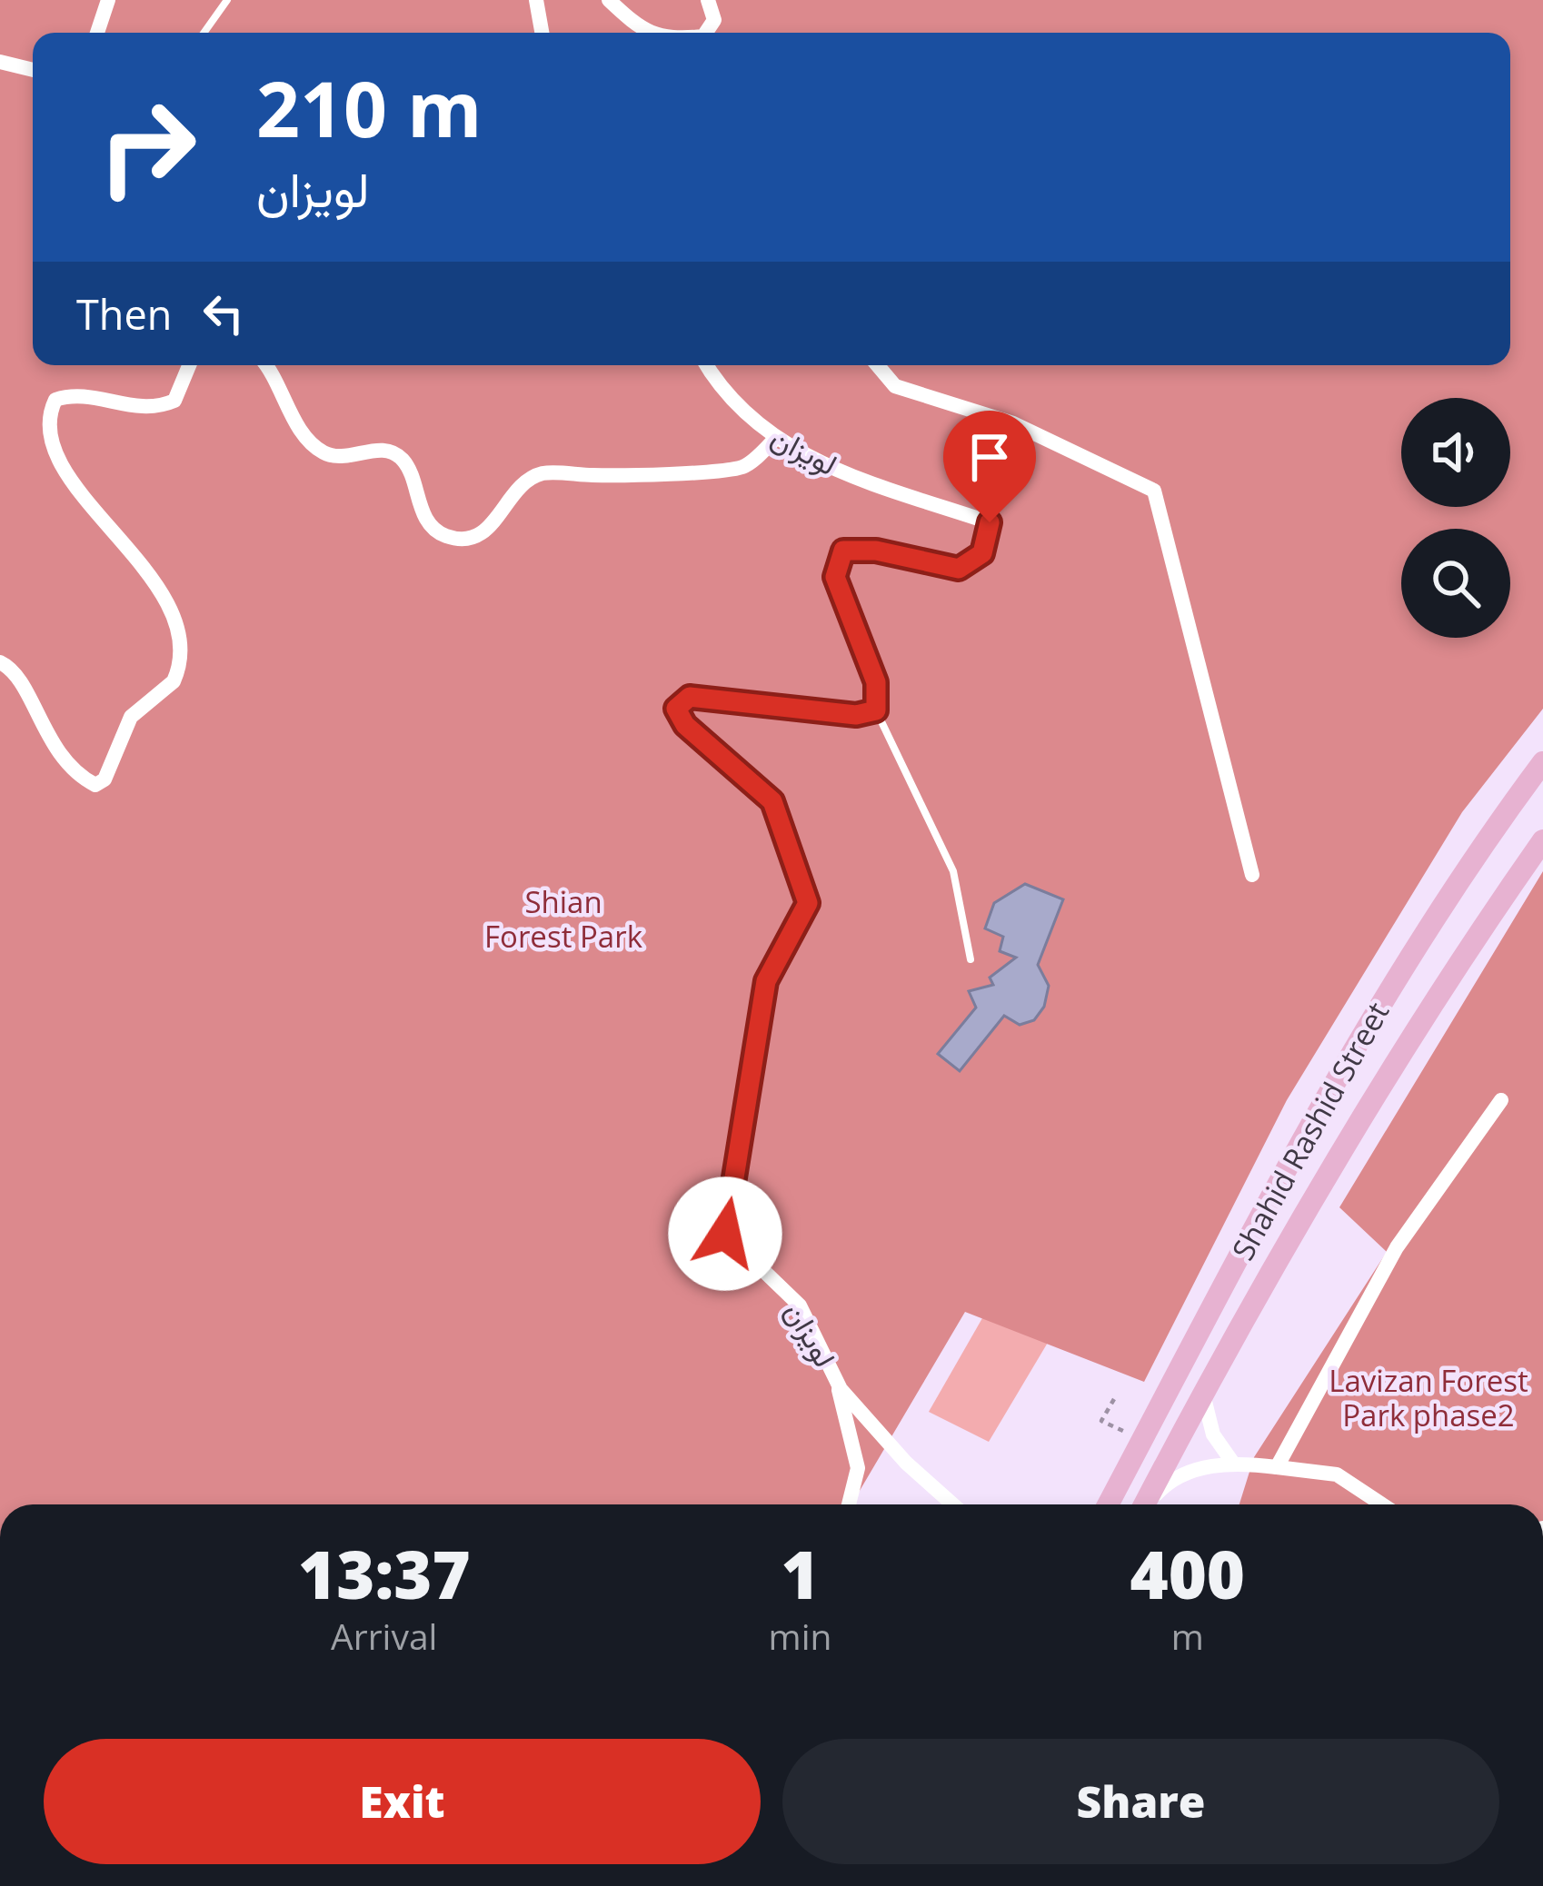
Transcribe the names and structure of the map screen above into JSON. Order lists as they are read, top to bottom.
{
  "streets": {
    "main road": ["Shahid Rashid Street"],
    "street": ["لویزان"]
  },
  "parks": ["Shian Forest Park", "Lavizan Forest Park phase2"],
  "page": {
    "turn": ["210 m", "لویزان"],
    "then": "Then",
    "eta": [
      "13:37",
      "Arrival",
      "1",
      "min",
      "400",
      "m"
    ],
    "buttons": ["Exit", "Share"]
  }
}
